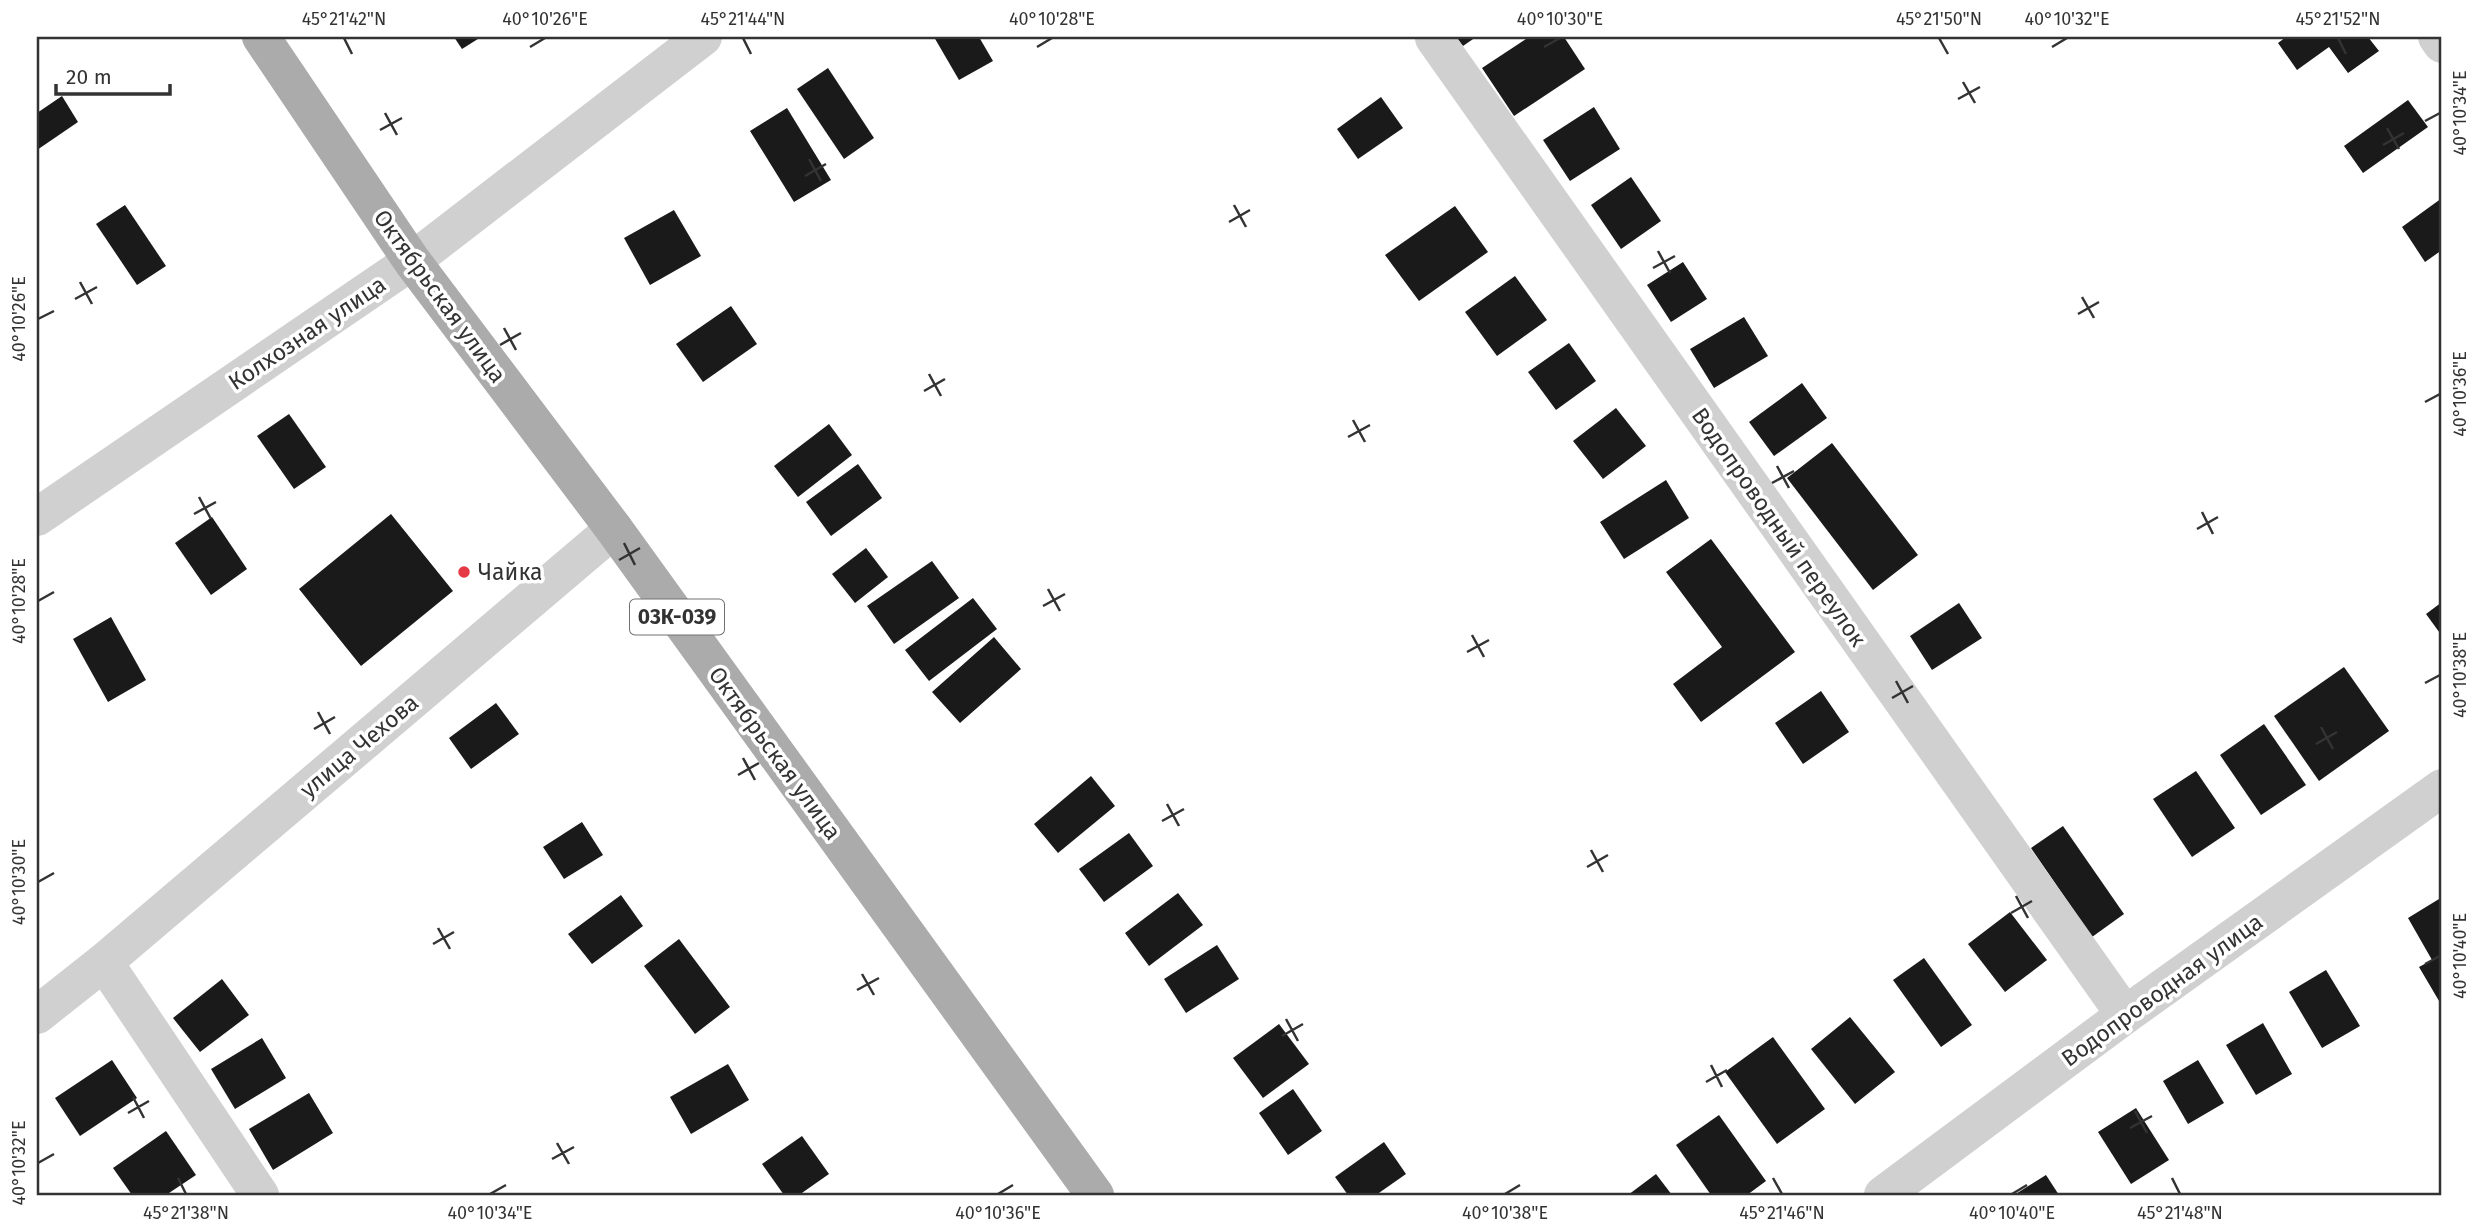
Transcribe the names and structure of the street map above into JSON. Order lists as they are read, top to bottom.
{
  "streets": {
    "main road": ["Октябрьская улица", "03К-039"],
    "street": [
      "Колхозная улица",
      "Водопроводный переулок",
      "улица Чехова",
      "Водопроводная улица"
    ]
  },
  "crossings": [
    ["Октябрьская улица", "Колхозная улица"],
    ["Октябрьская улица", "улица Чехова"],
    ["Водопроводный переулок", "Водопроводная улица"]
  ],
  "places": ["Чайка"],
  "scale_bar": "20 m",
  "coordinates": [
    "45°21'42\"N",
    "40°10'26\"E",
    "45°21'44\"N",
    "40°10'28\"E",
    "40°10'30\"E",
    "45°21'50\"N",
    "40°10'32\"E",
    "45°21'52\"N",
    "40°10'34\"E",
    "40°10'36\"E",
    "40°10'38\"E",
    "40°10'40\"E",
    "45°21'38\"N",
    "45°21'46\"N",
    "45°21'48\"N"
  ]
}
